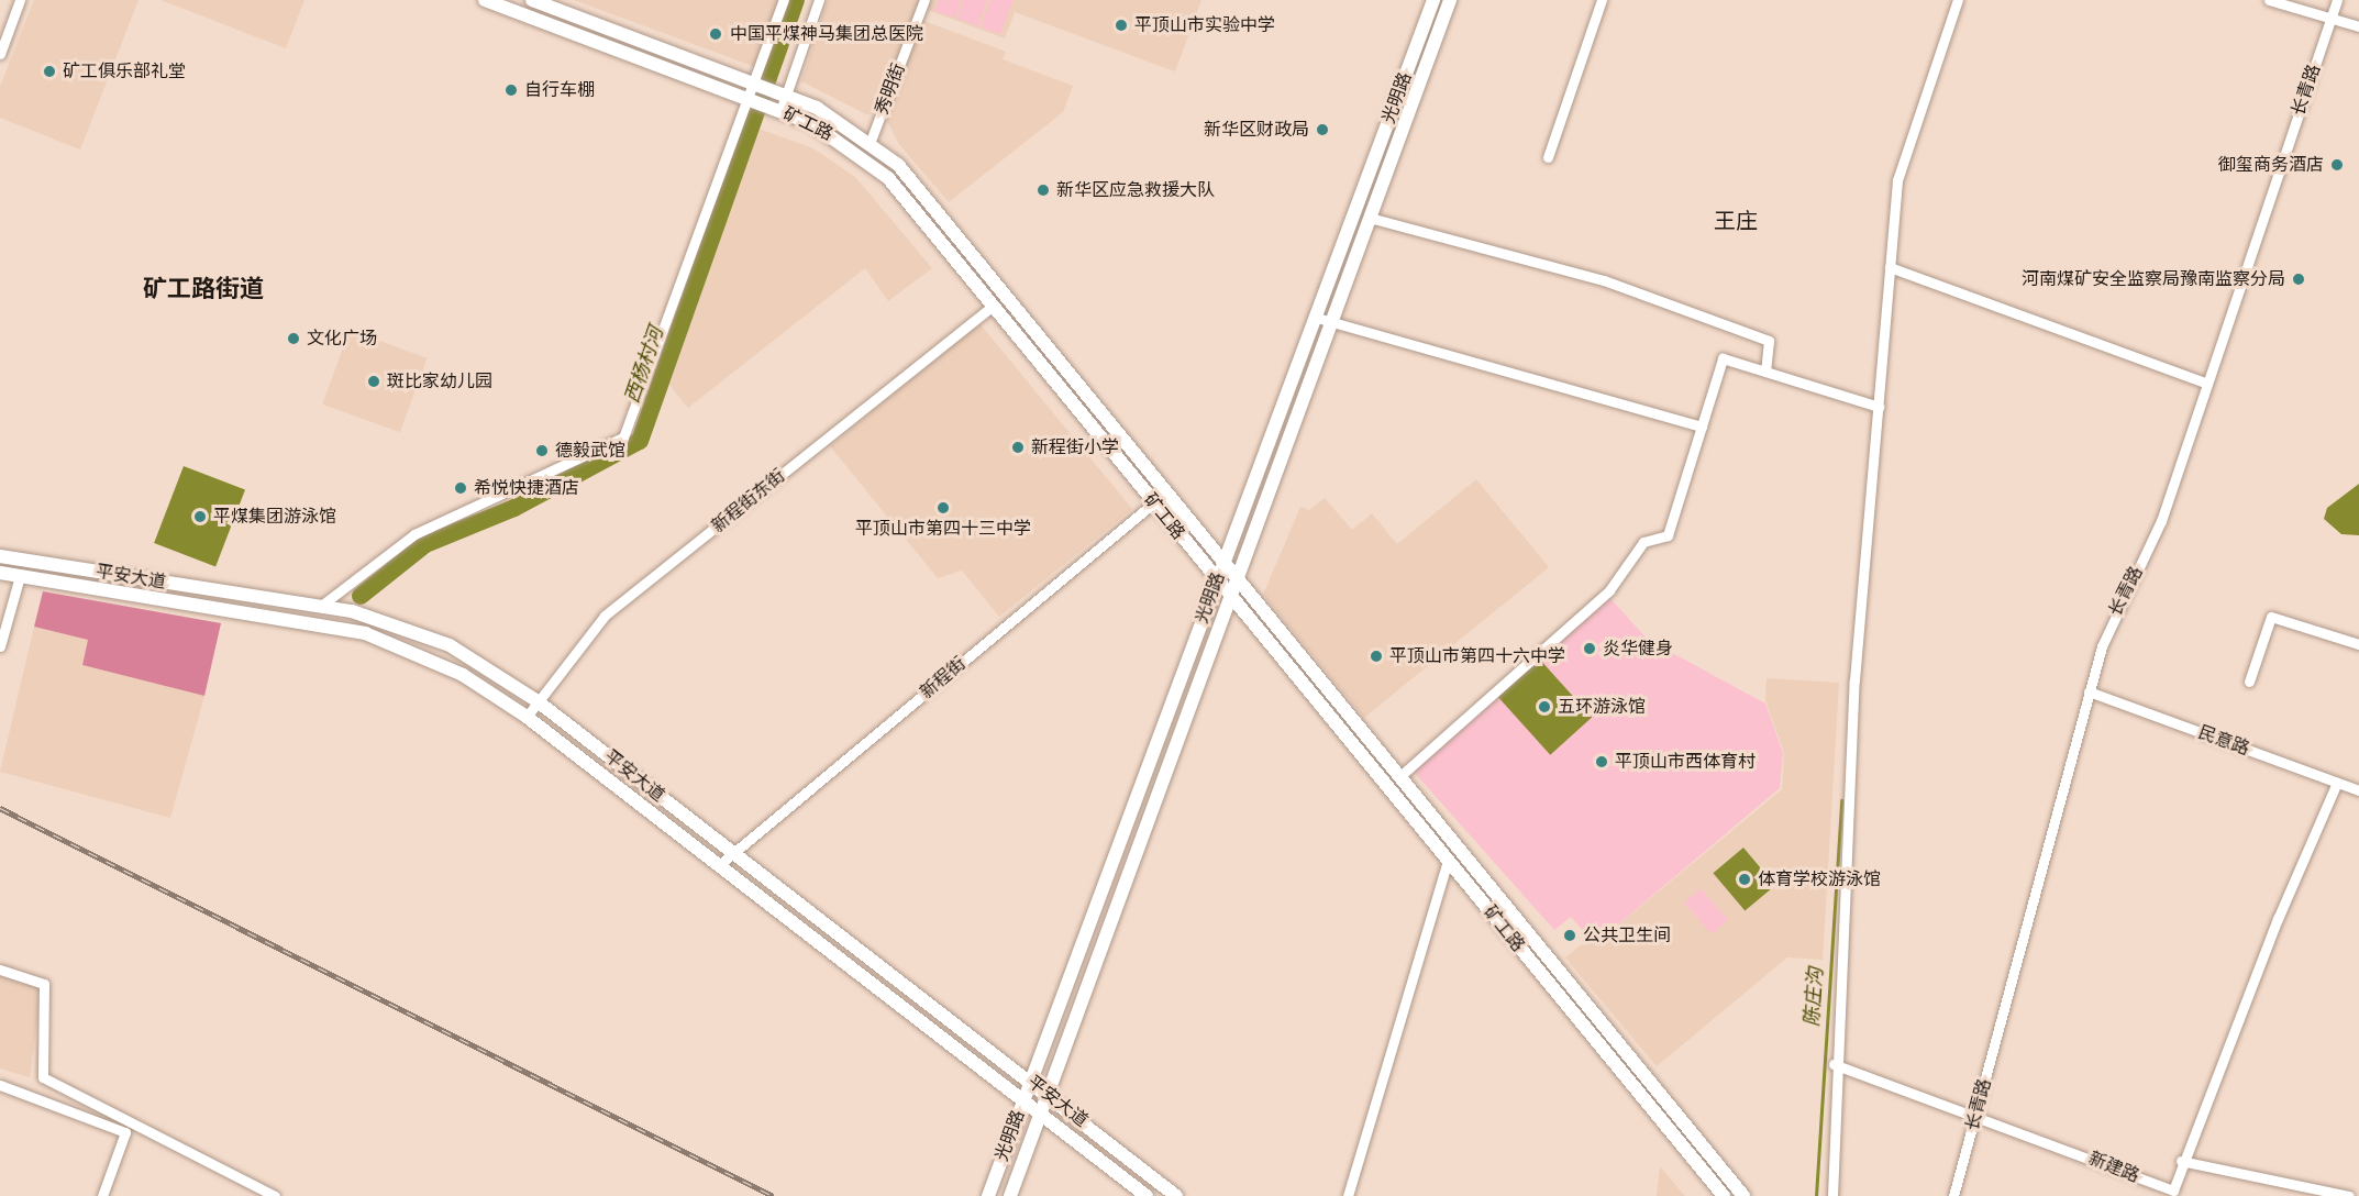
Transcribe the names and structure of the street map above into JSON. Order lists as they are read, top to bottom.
{
  "streets": {
    "main road": ["光明路", "矿工路", "平安大道"],
    "street": [
      "秀明街",
      "长青路",
      "新程街东街",
      "新程街",
      "民意路",
      "新建路"
    ]
  },
  "crossings": [
    ["秀明街", "矿工路"],
    ["长青路", "民意路"],
    ["长青路", "新建路"],
    ["光明路", "矿工路"],
    ["光明路", "平安大道"],
    ["矿工路", "新程街东街"],
    ["矿工路", "新程街"],
    ["新程街东街", "平安大道"],
    ["平安大道", "新程街"],
    ["民意路", "新建路"]
  ],
  "districts": ["王庄", "矿工路街道"],
  "water": ["西杨村河", "陈庄沟"],
  "places": [
    "平顶山市实验中学",
    "中国平煤神马集团总医院",
    "矿工俱乐部礼堂",
    "自行车棚",
    "新华区财政局",
    "御玺商务酒店",
    "新华区应急救援大队",
    "河南煤矿安全监察局豫南监察分局",
    "文化广场",
    "斑比家幼儿园",
    "新程街小学",
    "德毅武馆",
    "希悦快捷酒店",
    "平顶山市第四十三中学",
    "平煤集团游泳馆",
    "炎华健身",
    "平顶山市第四十六中学",
    "五环游泳馆",
    "平顶山市西体育村",
    "体育学校游泳馆",
    "公共卫生间"
  ]
}
